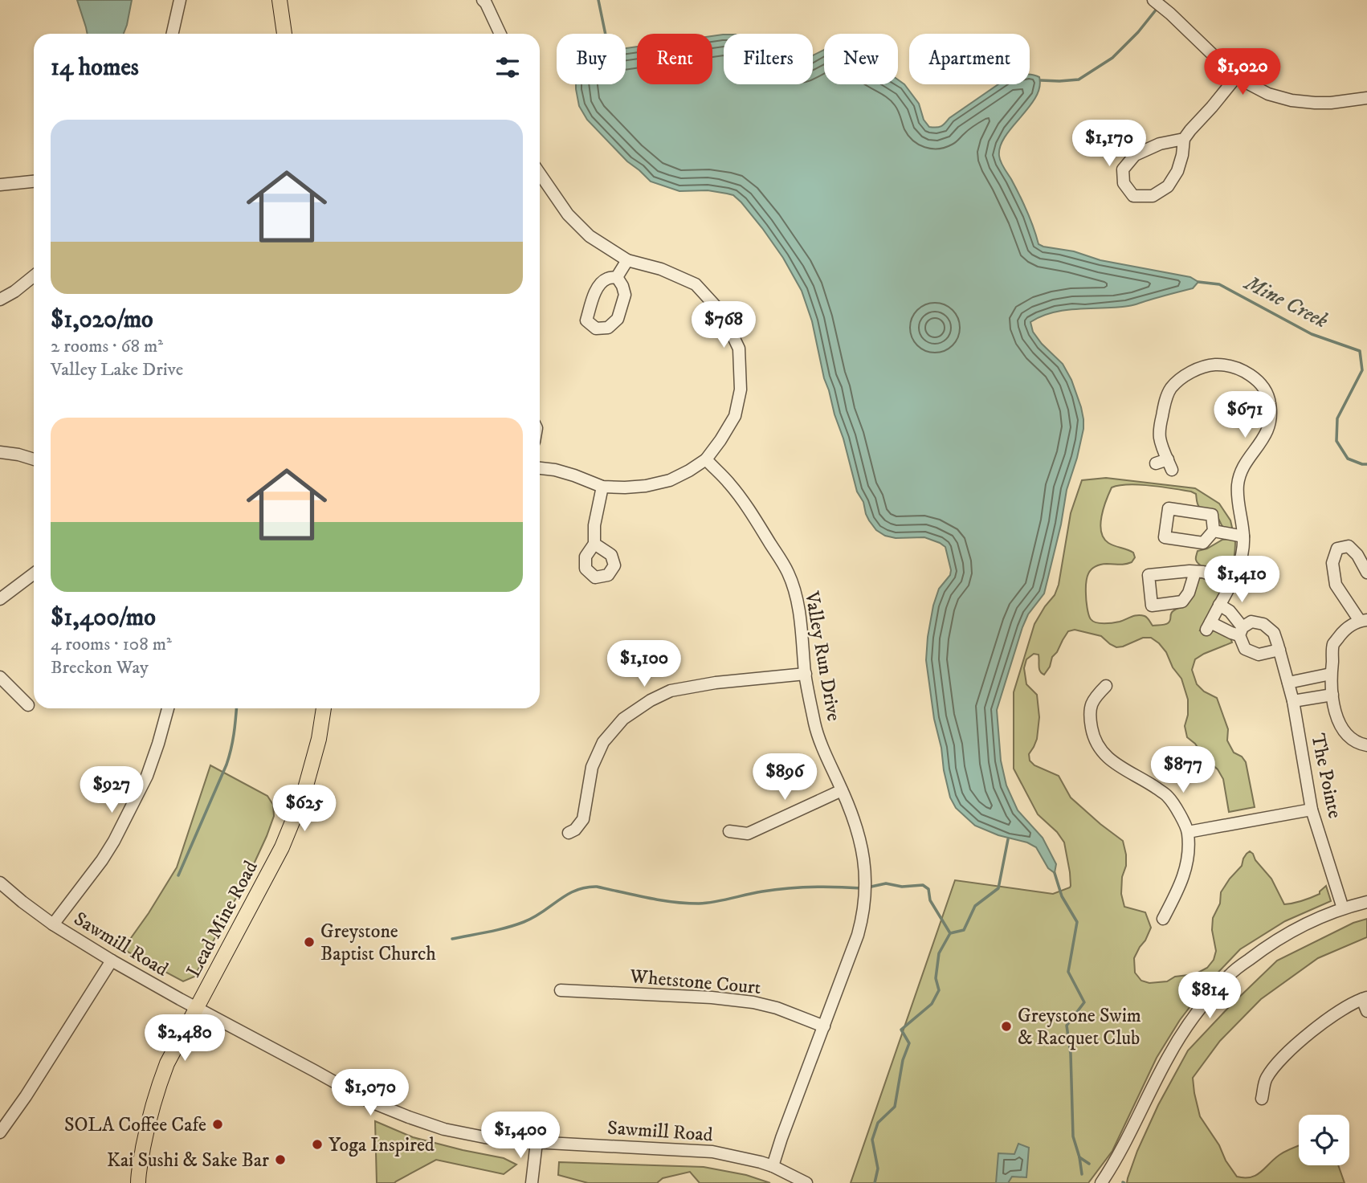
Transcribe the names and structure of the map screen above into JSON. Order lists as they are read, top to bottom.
{
  "streets": {
    "main road": ["Lead Mine Road"],
    "street": [
      "Valley Run Drive",
      "The Pointe",
      "Sawmill Road",
      "Whetstone Court"
    ]
  },
  "crossings": [
    ["Valley Run Drive", "Sawmill Road"],
    ["Valley Run Drive", "Whetstone Court"],
    ["Lead Mine Road", "Sawmill Road"]
  ],
  "water": ["Mine Creek"],
  "places": [
    "Greystone Baptist Church",
    "Greystone Swim & Racquet Club",
    "SOLA Coffee Cafe",
    "Yoga Inspired",
    "Kai Sushi & Sake Bar"
  ],
  "page": {
    "chip": [
      "Buy",
      "Rent",
      "Filters",
      "New",
      "Apartment"
    ],
    "heading": "14 homes",
    "price": [
      "$1,020",
      "$1,170",
      "$768",
      "$671",
      "$1,410",
      "$1,100",
      "$877",
      "$896",
      "$927",
      "$625",
      "$814",
      "$2,480",
      "$1,070",
      "$1,400"
    ],
    "list": [
      {
        "name": "$1,020/mo",
        "note": "2 rooms · 68 m² · Valley Lake Drive"
      },
      {
        "name": "$1,400/mo",
        "note": "4 rooms · 108 m² · Breckon Way"
      }
    ]
  }
}
